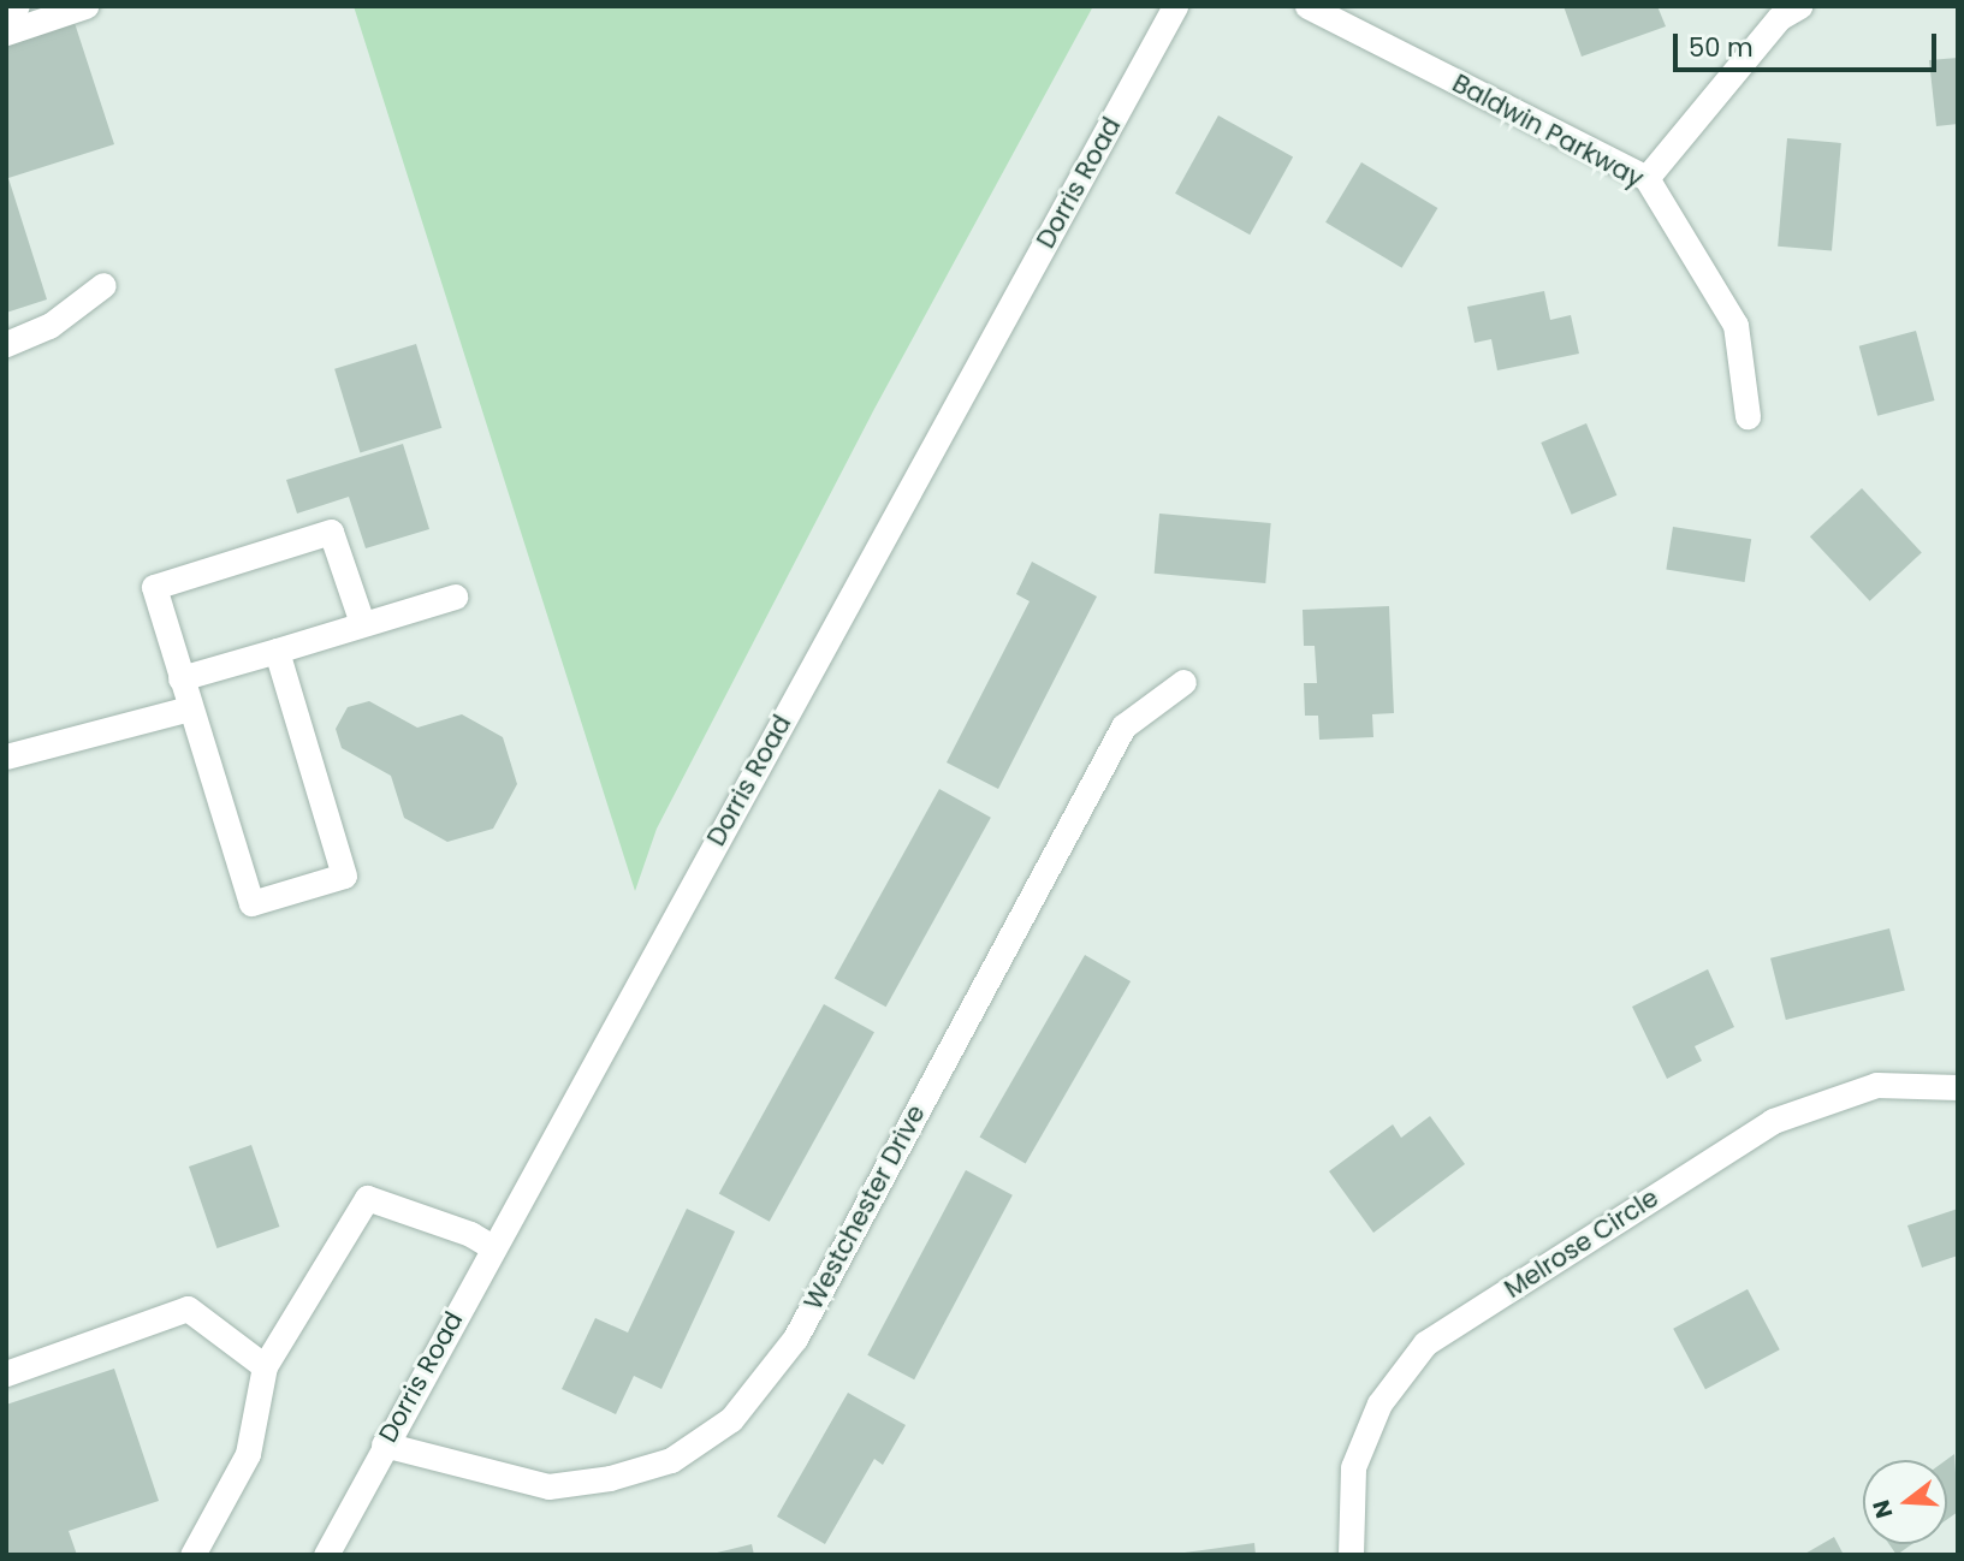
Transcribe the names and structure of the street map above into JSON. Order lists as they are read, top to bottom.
{
  "streets": {
    "street": [
      "Baldwin Parkway",
      "Dorris Road",
      "Westchester Drive",
      "Melrose Circle"
    ]
  },
  "crossings": [
    ["Dorris Road", "Westchester Drive"]
  ],
  "scale_bar": "50 m",
  "north": "left"
}
